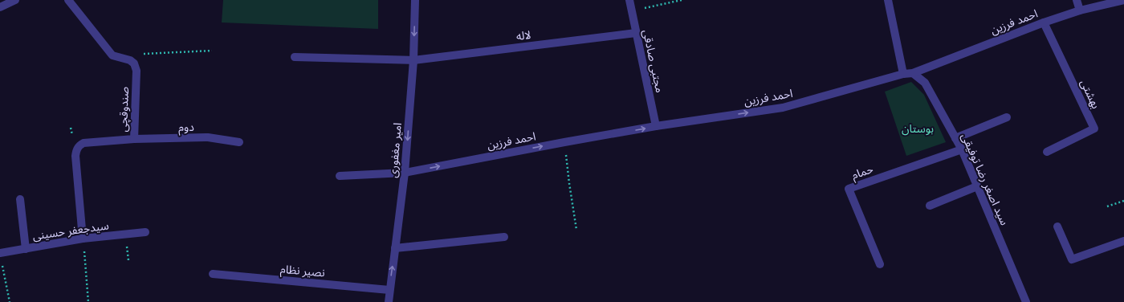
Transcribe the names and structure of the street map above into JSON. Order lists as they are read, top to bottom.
{
  "streets": {
    "street": [
      "احمد فرزین",
      "لاله",
      "مجتبی صادقی",
      "بهشتی",
      "صندوقچی",
      "دوم",
      "امیر مغفوری",
      "حمام",
      "سید اصغر رضا توفیقی",
      "سیدجعفر حسینی",
      "نصیر نظام"
    ]
  },
  "crossings": [
    ["احمد فرزین", "مجتبی صادقی"],
    ["احمد فرزین", "بهشتی"],
    ["احمد فرزین", "امیر مغفوری"],
    ["احمد فرزین", "سید اصغر رضا توفیقی"],
    ["لاله", "مجتبی صادقی"],
    ["لاله", "امیر مغفوری"],
    ["صندوقچی", "دوم"],
    ["صندوقچی", "سیدجعفر حسینی"],
    ["امیر مغفوری", "نصیر نظام"],
    ["حمام", "سید اصغر رضا توفیقی"]
  ],
  "one_way": ["احمد فرزین"],
  "parks": ["بوستان"]
}
